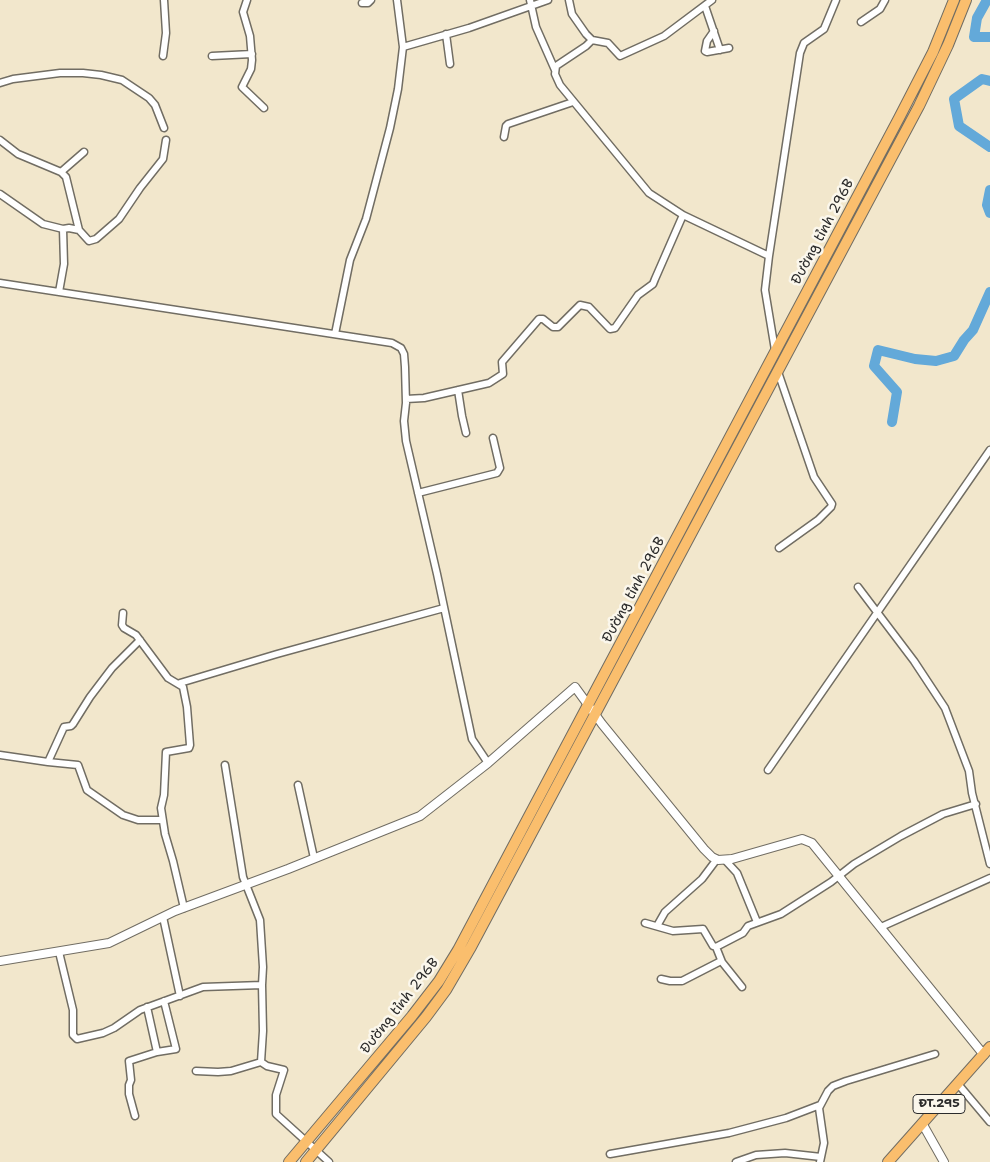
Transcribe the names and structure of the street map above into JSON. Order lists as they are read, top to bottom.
{
  "streets": {
    "main road": ["Đường tỉnh 296B", "ĐT.295"]
  }
}
